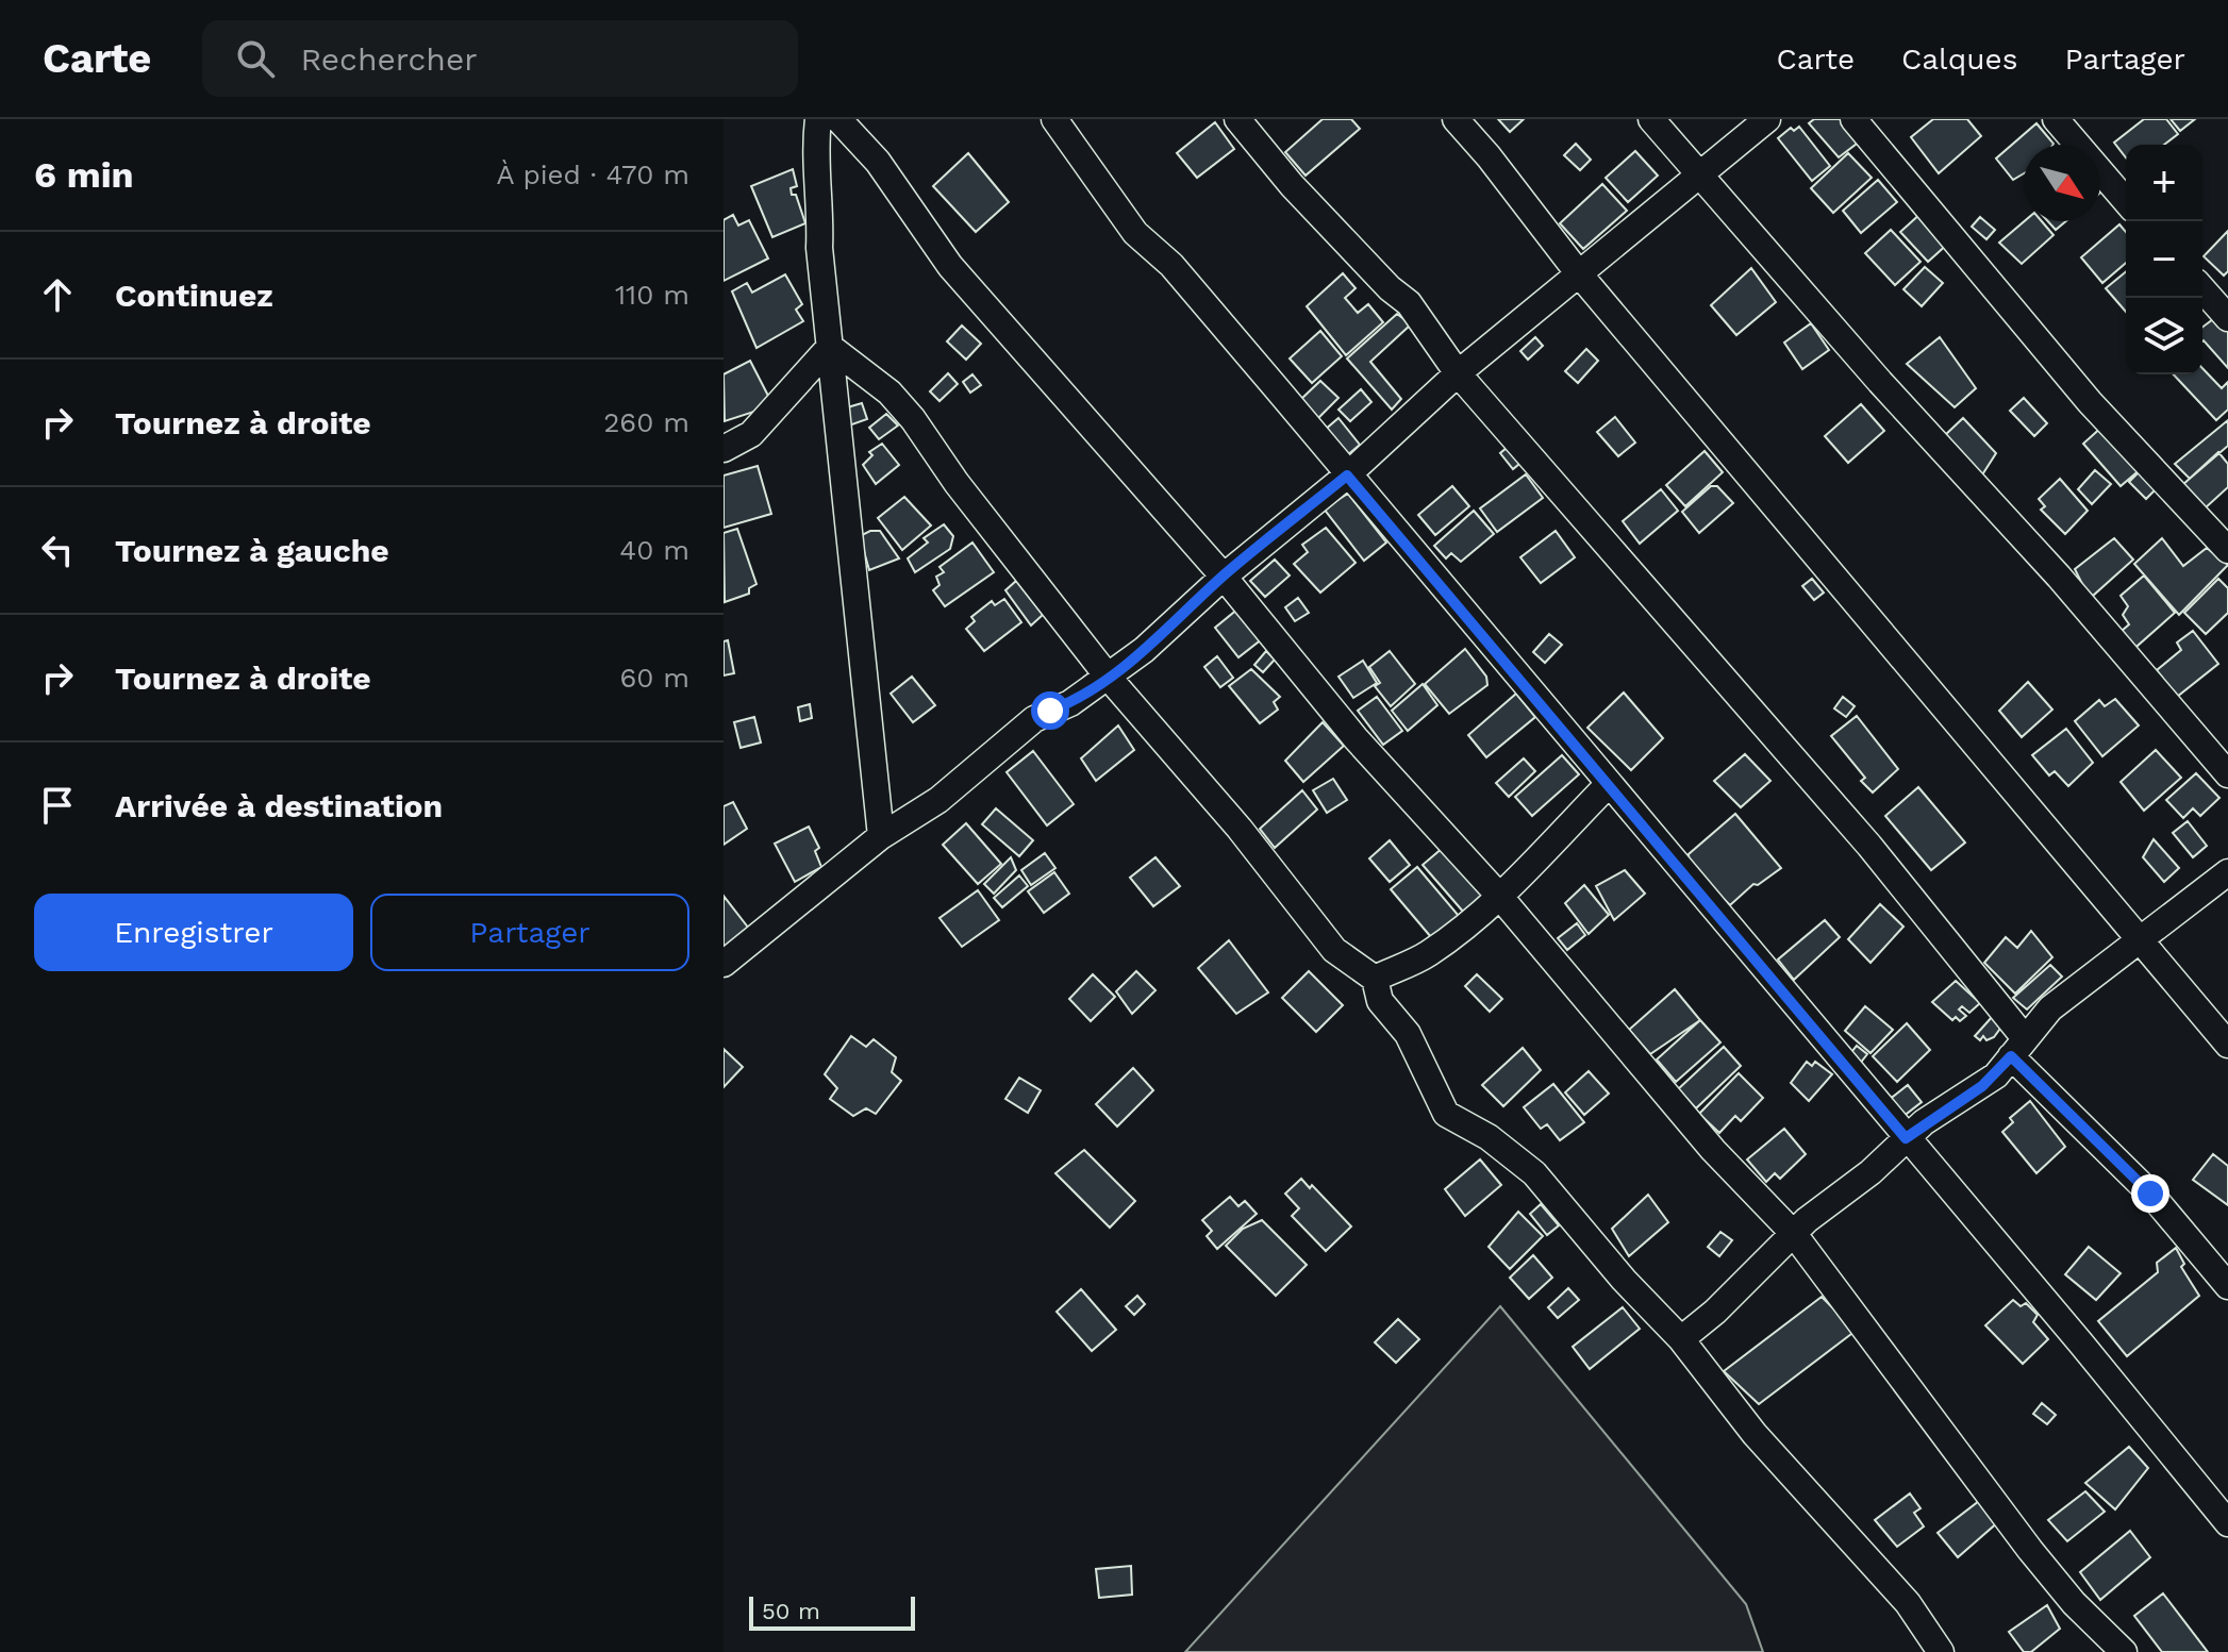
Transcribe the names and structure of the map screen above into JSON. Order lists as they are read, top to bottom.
{
  "scale_bar": "50 m",
  "north": "bottom right",
  "page": {
    "header": "Carte",
    "search": "Rechercher",
    "nav": ["Carte", "Calques", "Partager"],
    "heading": ["6 min", "À pied · 470 m"],
    "map_buttons": ["+", "−"],
    "list": [
      ["Continuez", "110 m"],
      ["Tournez à droite", "260 m"],
      ["Tournez à gauche", "40 m"],
      ["Tournez à droite", "60 m"],
      "Arrivée à destination"
    ],
    "buttons": ["Enregistrer", "Partager"],
    "scale": "50 m"
  }
}
